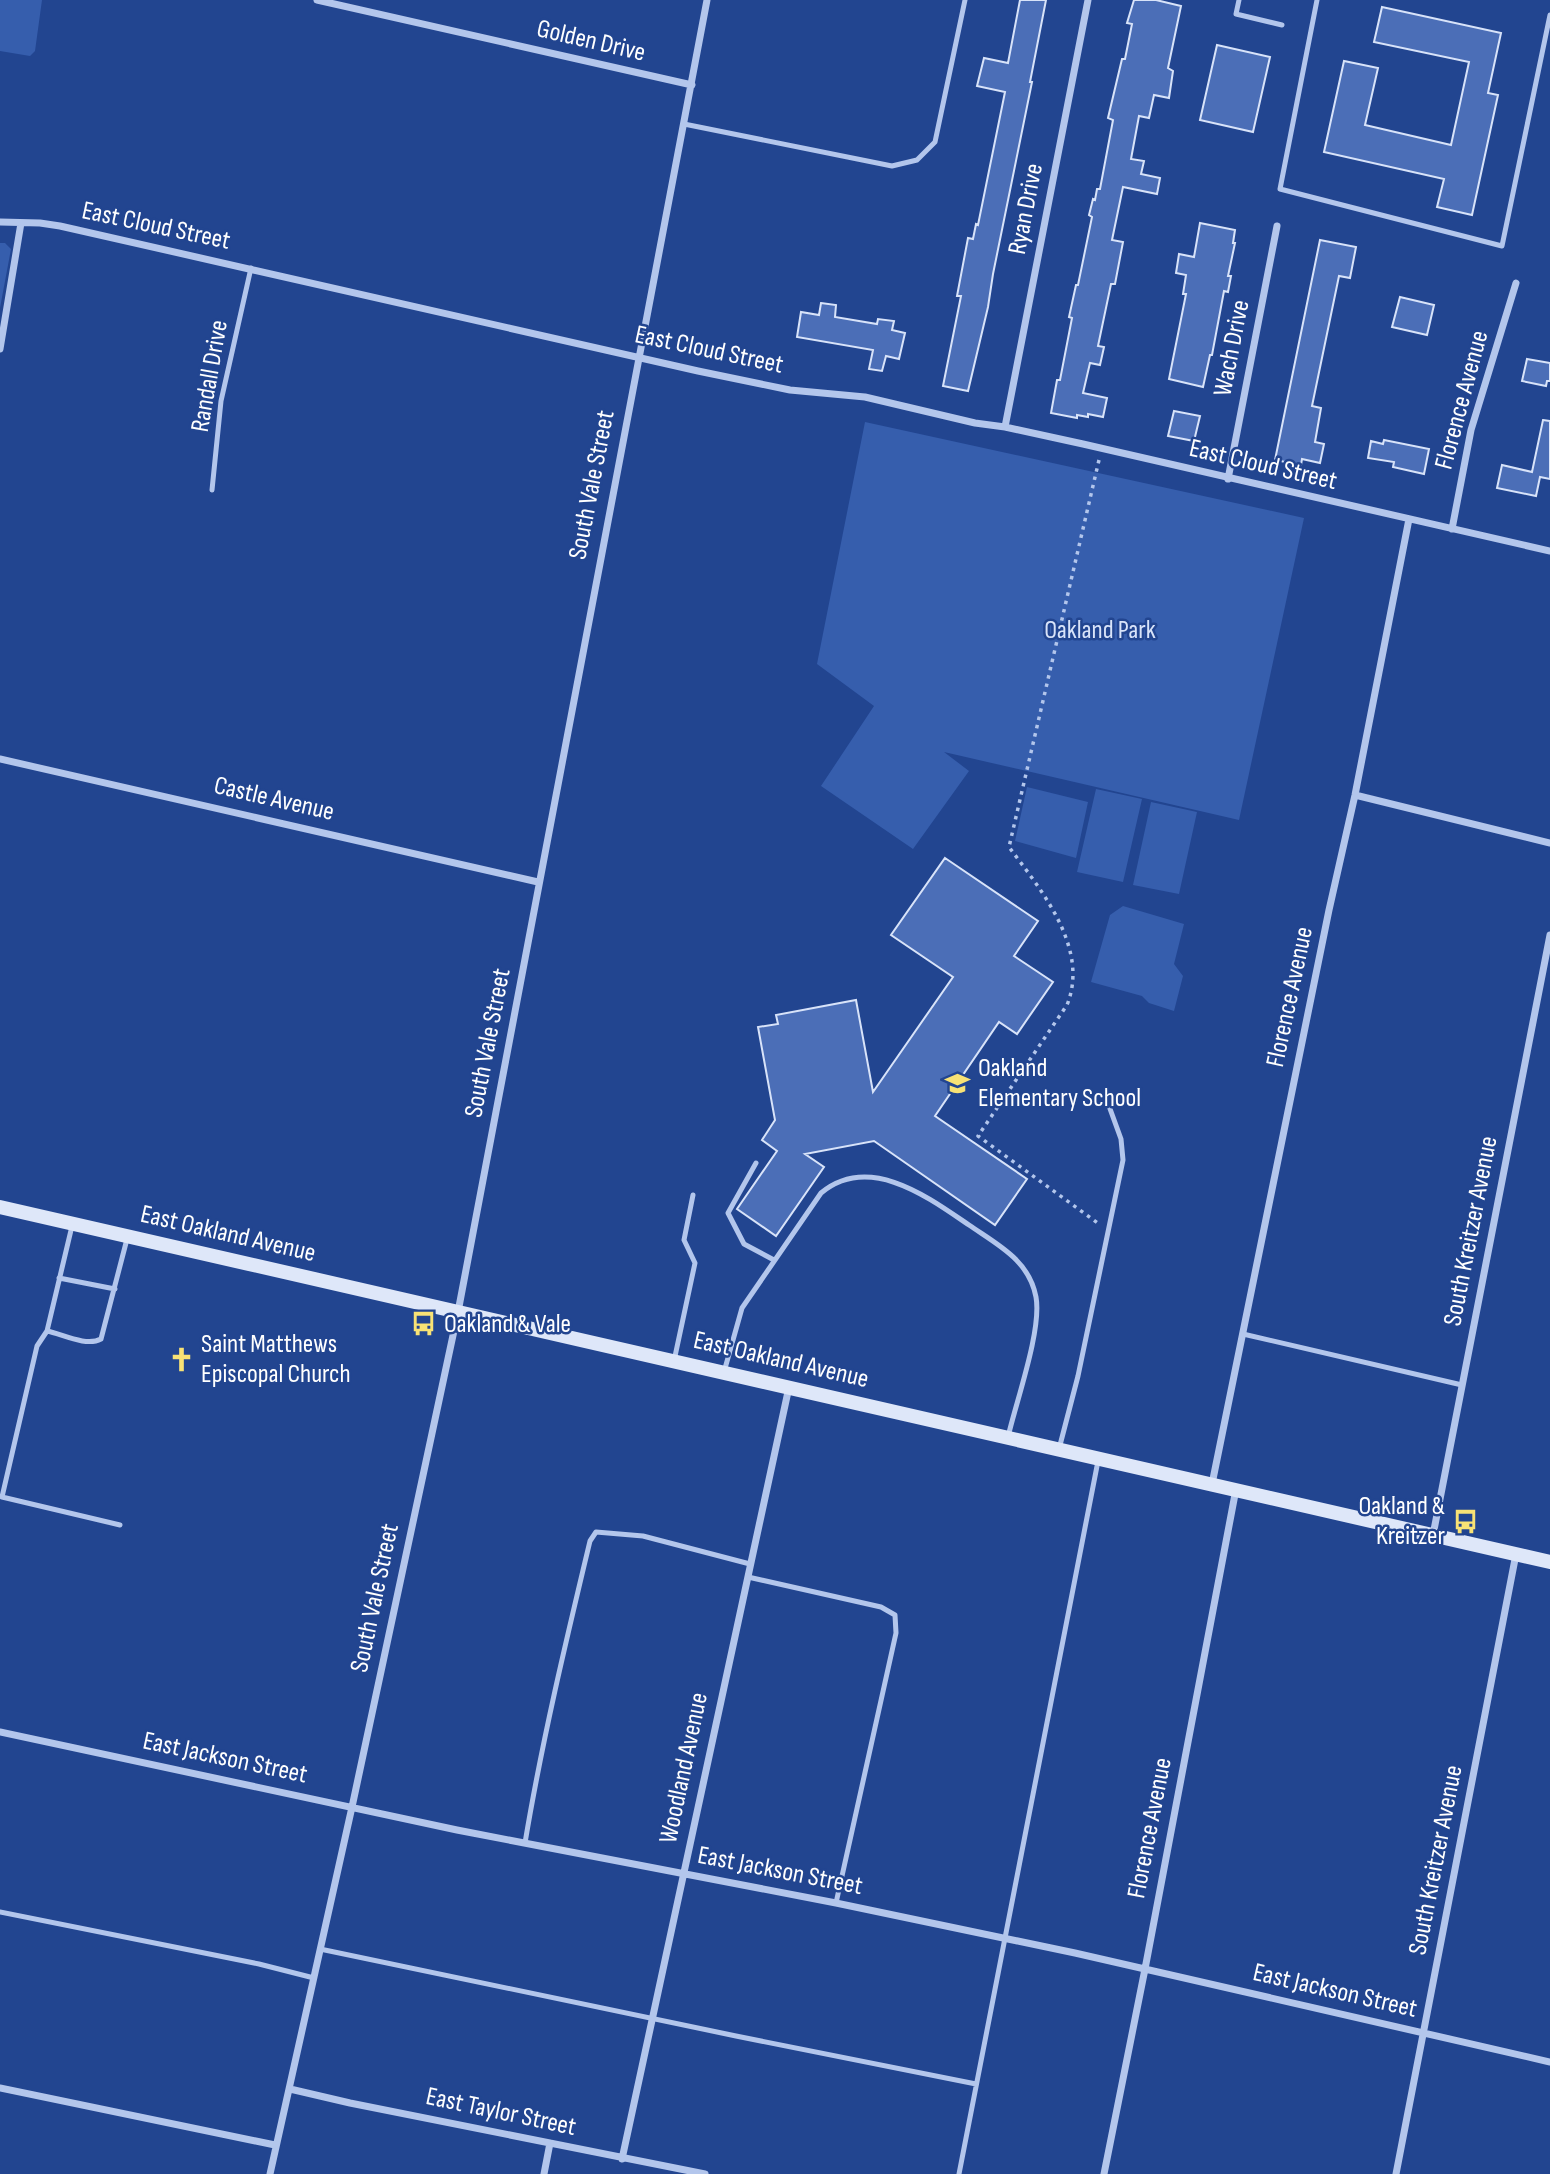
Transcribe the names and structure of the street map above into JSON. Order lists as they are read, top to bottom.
{
  "streets": {
    "main road": ["East Oakland Avenue"],
    "street": [
      "Golden Drive",
      "Ryan Drive",
      "East Cloud Street",
      "Wach Drive",
      "Florence Avenue",
      "South Vale Street",
      "Castle Avenue",
      "South Kreitzer Avenue",
      "East Jackson Street",
      "Woodland Avenue",
      "East Taylor Street"
    ],
    "lane": ["Randall Drive"]
  },
  "crossings": [
    ["Golden Drive", "South Vale Street"],
    ["Ryan Drive", "East Cloud Street"],
    ["East Cloud Street", "Wach Drive"],
    ["East Cloud Street", "Randall Drive"],
    ["East Cloud Street", "Florence Avenue"],
    ["East Cloud Street", "South Vale Street"],
    ["Florence Avenue", "East Oakland Avenue"],
    ["Florence Avenue", "East Jackson Street"],
    ["South Vale Street", "Castle Avenue"],
    ["South Vale Street", "East Oakland Avenue"],
    ["South Vale Street", "East Jackson Street"],
    ["South Vale Street", "East Taylor Street"],
    ["South Kreitzer Avenue", "East Oakland Avenue"],
    ["South Kreitzer Avenue", "East Jackson Street"],
    ["East Oakland Avenue", "Woodland Avenue"],
    ["East Jackson Street", "Woodland Avenue"],
    ["Woodland Avenue", "East Taylor Street"]
  ],
  "parks": ["Oakland Park"],
  "places": {
    "school or university": ["Oakland Elementary School"],
    "bus stop": ["Oakland & Vale", "Oakland & Kreitzer"],
    "church": ["Saint Matthews Episcopal Church"]
  }
}
